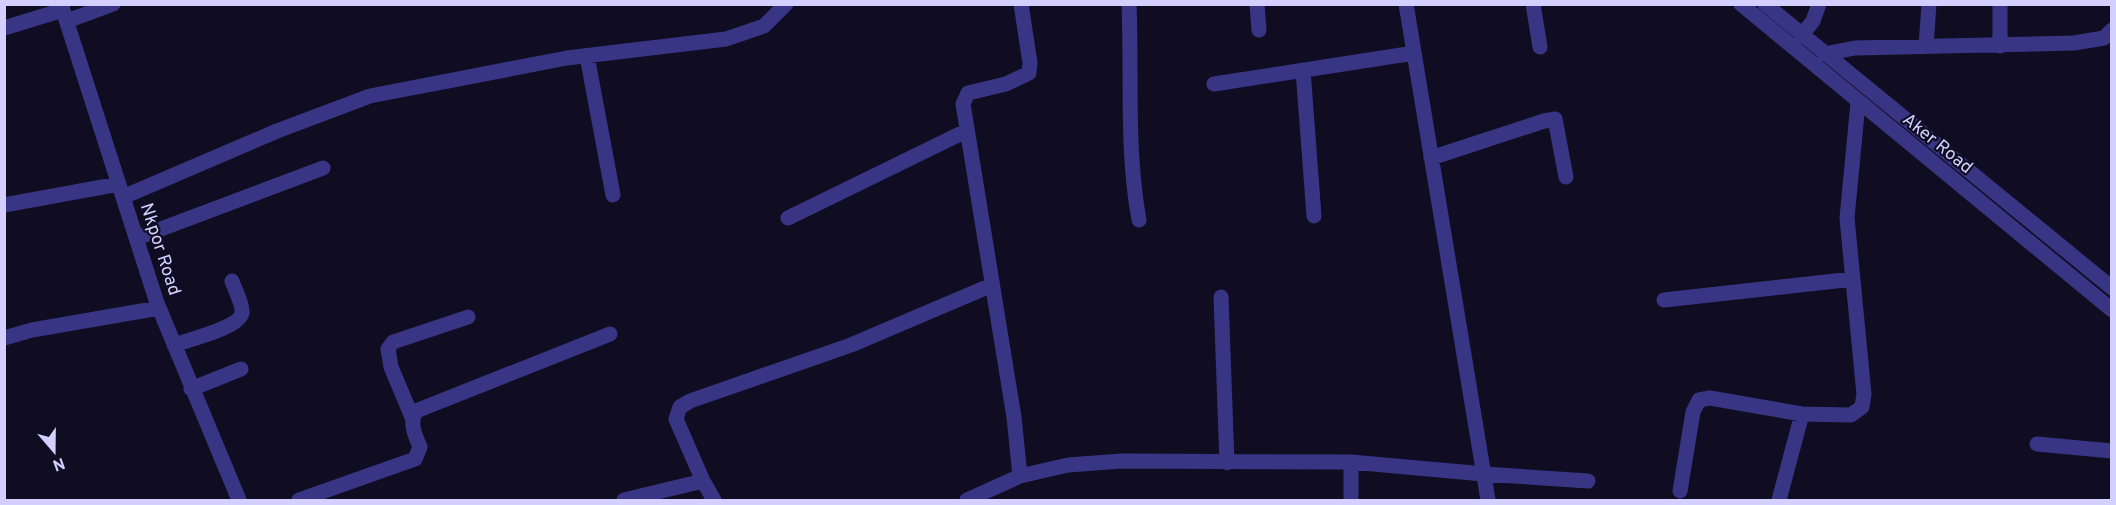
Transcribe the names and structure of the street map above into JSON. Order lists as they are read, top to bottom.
{
  "streets": {
    "street": ["Aker Road", "Nkpor Road"]
  },
  "north": "bottom"
}
